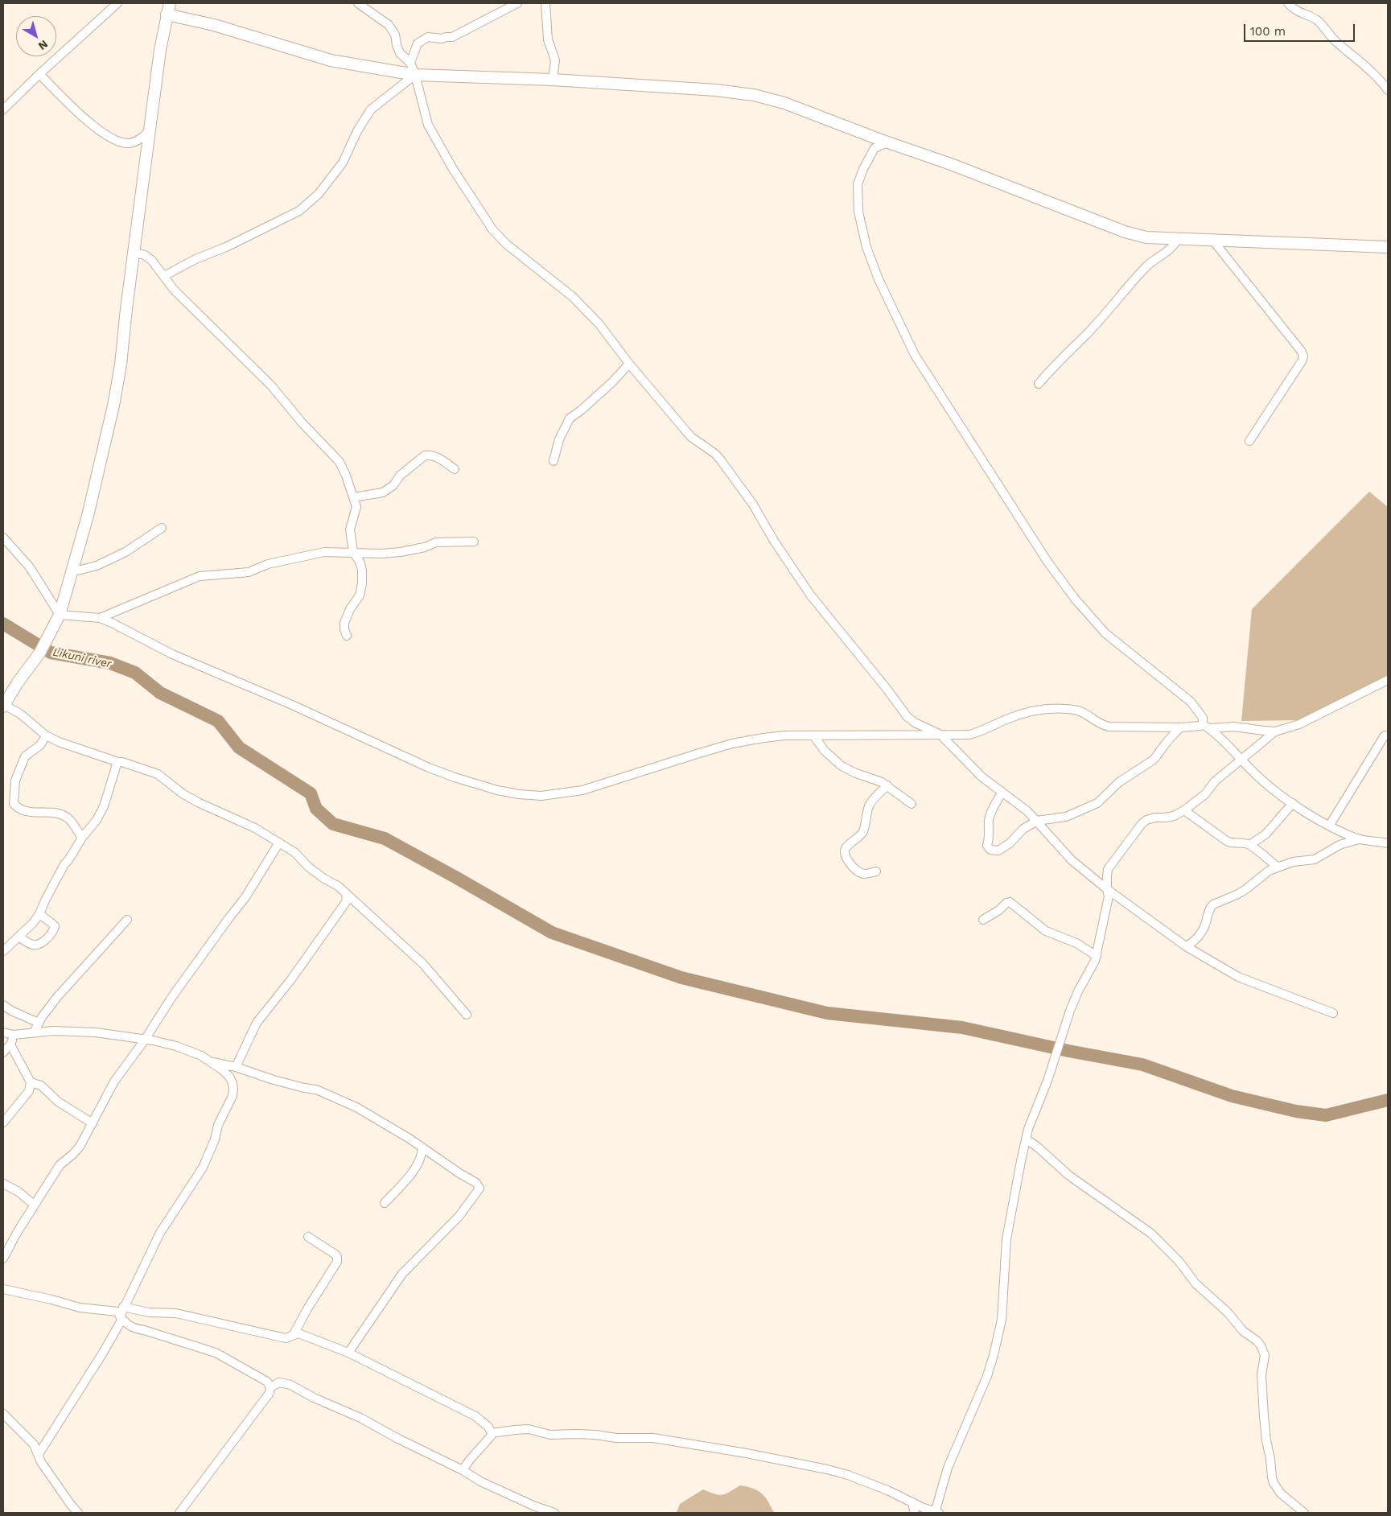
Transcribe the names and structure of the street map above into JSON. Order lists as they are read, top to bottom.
{
  "water": ["Likuni river"],
  "scale_bar": "100 m",
  "north": "bottom right"
}
